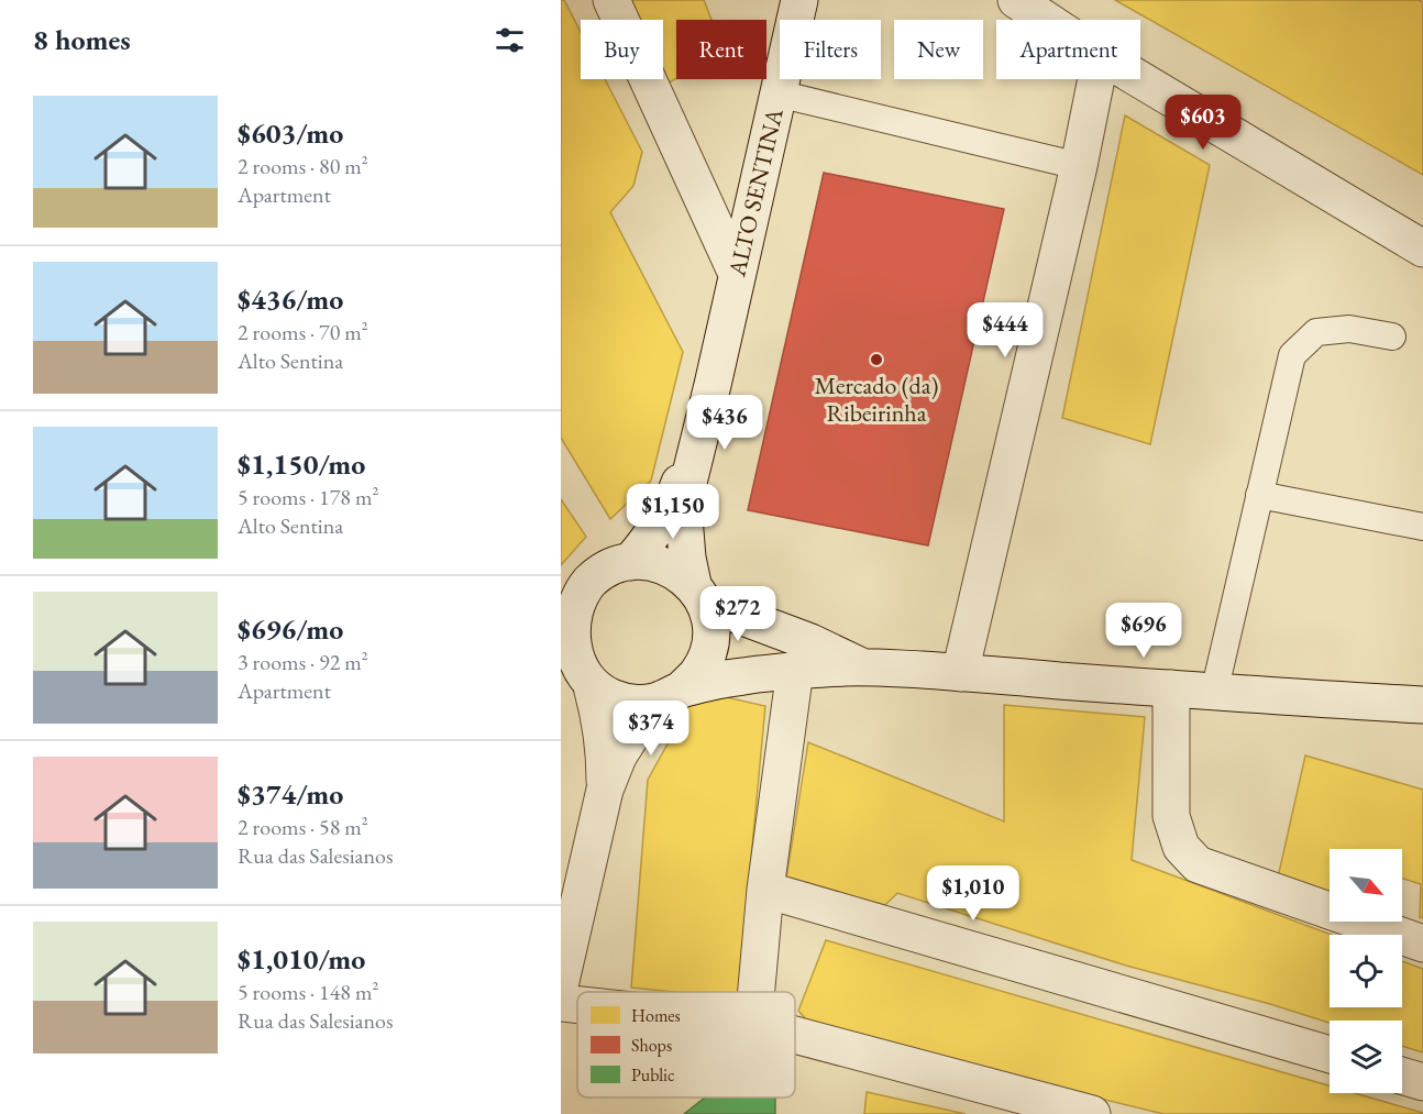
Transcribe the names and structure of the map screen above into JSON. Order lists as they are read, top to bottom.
{
  "streets": {
    "street": ["ALTO SENTINA"]
  },
  "places": ["Mercado (da) Ribeirinha"],
  "legend": ["Homes", "Shops", "Public"],
  "north": "bottom right",
  "page": {
    "heading": "8 homes",
    "chip": [
      "Buy",
      "Rent",
      "Filters",
      "New",
      "Apartment"
    ],
    "list": [
      {
        "name": "$603/mo",
        "note": "2 rooms · 80 m² · Apartment"
      },
      {
        "name": "$436/mo",
        "note": "2 rooms · 70 m² · Alto Sentina"
      },
      {
        "name": "$1,150/mo",
        "note": "5 rooms · 178 m² · Alto Sentina"
      },
      {
        "name": "$696/mo",
        "note": "3 rooms · 92 m² · Apartment"
      },
      {
        "name": "$374/mo",
        "note": "2 rooms · 58 m² · Rua das Salesianos"
      },
      {
        "name": "$1,010/mo",
        "note": "5 rooms · 148 m² · Rua das Salesianos"
      }
    ],
    "price": [
      "$603",
      "$444",
      "$436",
      "$1,150",
      "$272",
      "$696",
      "$374",
      "$1,010"
    ]
  }
}
